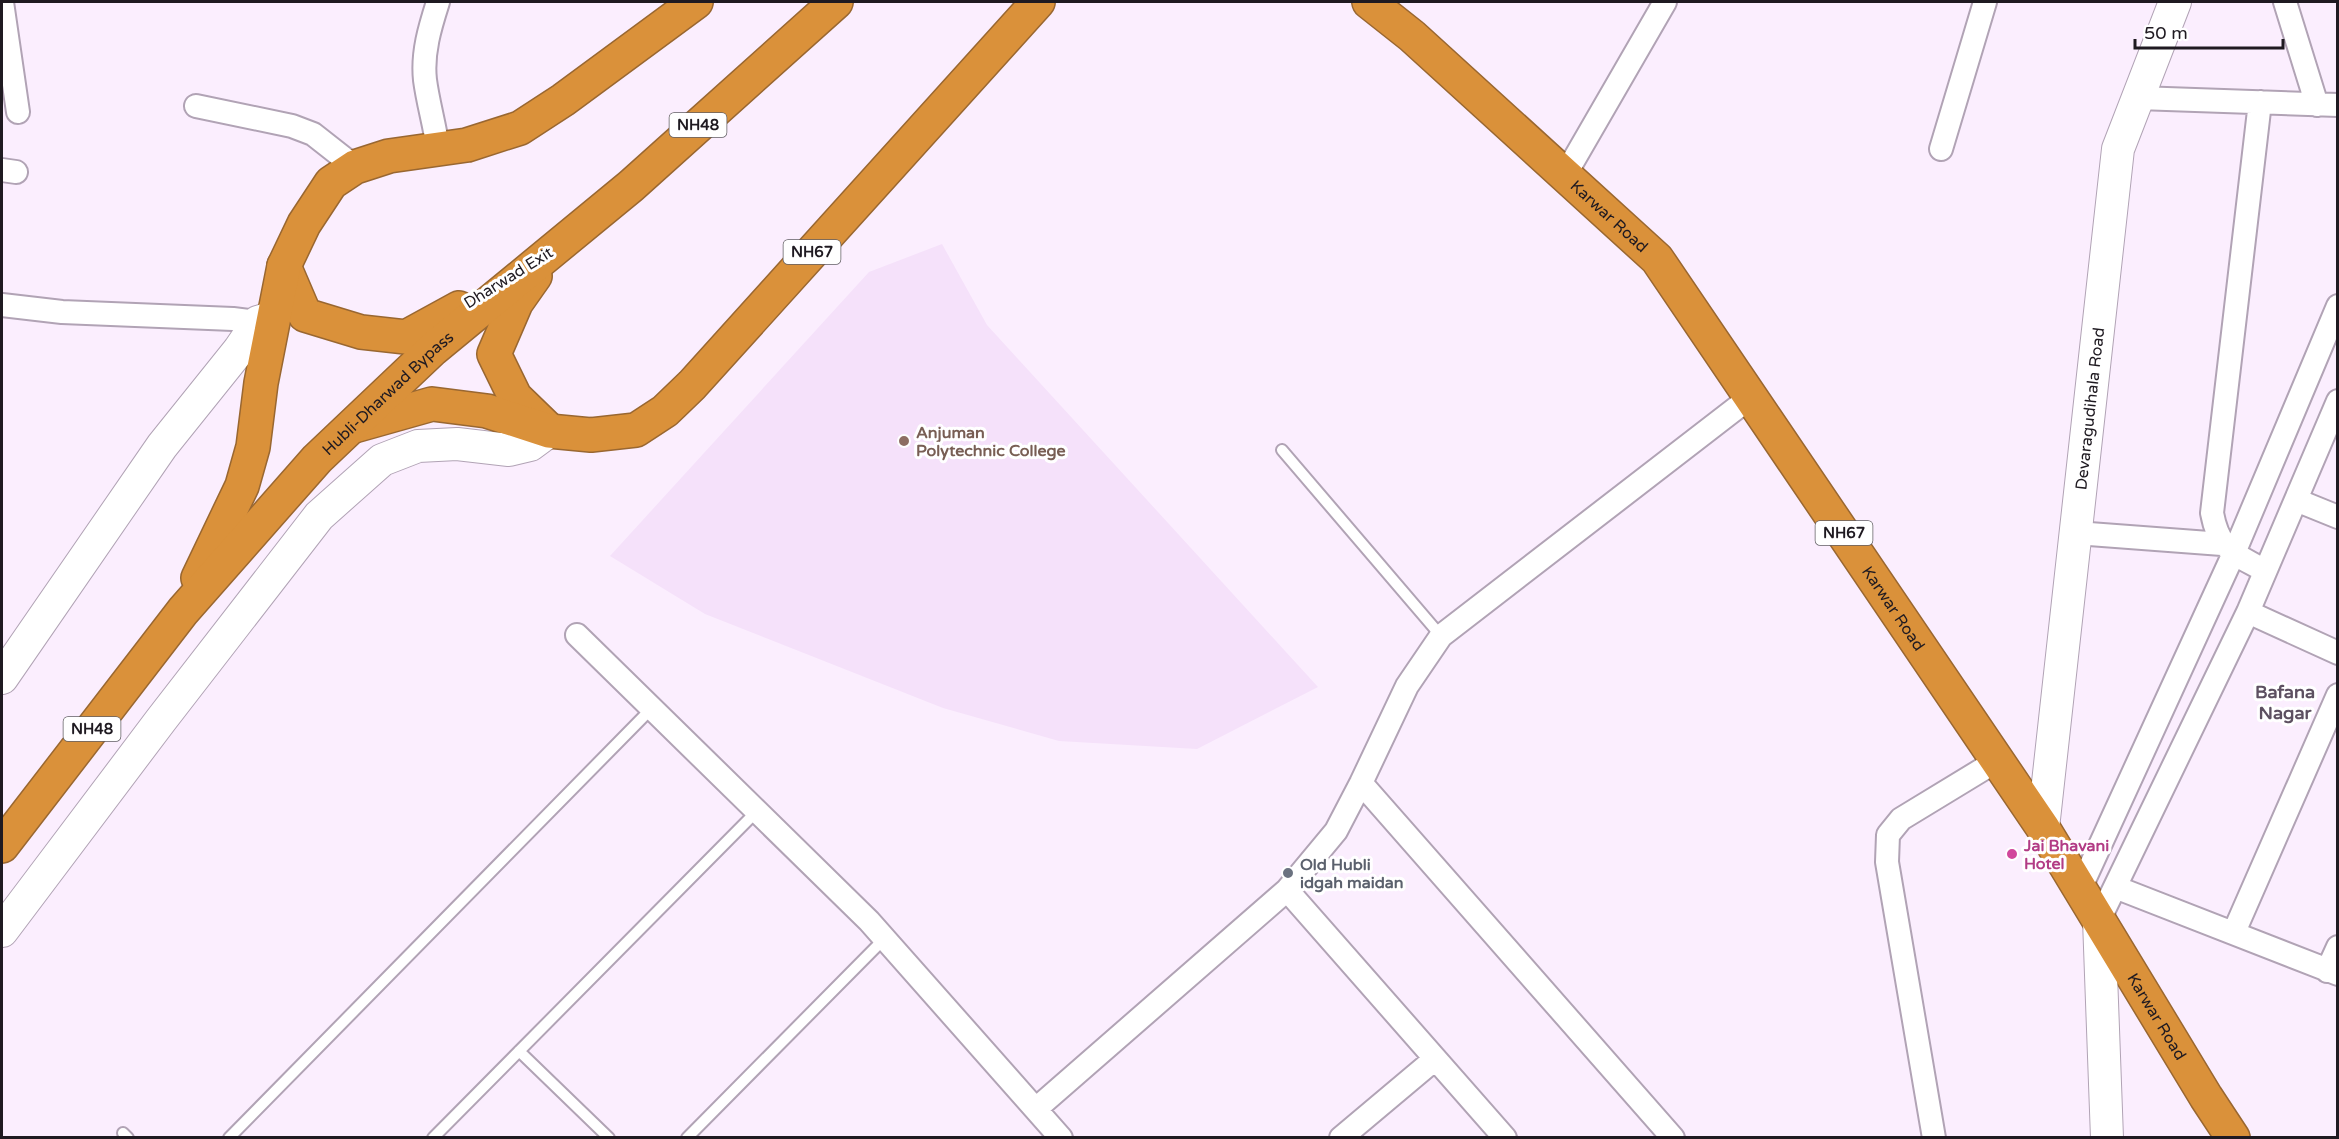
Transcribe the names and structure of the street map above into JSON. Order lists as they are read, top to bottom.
{
  "streets": {
    "highway": [
      "NH48",
      "Karwar Road",
      "NH67",
      "Dharwad Exit",
      "Hubli-Dharwad Bypass"
    ],
    "street": ["Devaragudihala Road"]
  },
  "crossings": [
    ["Karwar Road", "Devaragudihala Road"],
    ["Dharwad Exit", "Hubli-Dharwad Bypass"]
  ],
  "districts": ["Bafana Nagar"],
  "places": ["Anjuman Polytechnic College", "Jai Bhavani Hotel", "Old Hubli idgah maidan"],
  "scale_bar": "50 m"
}
